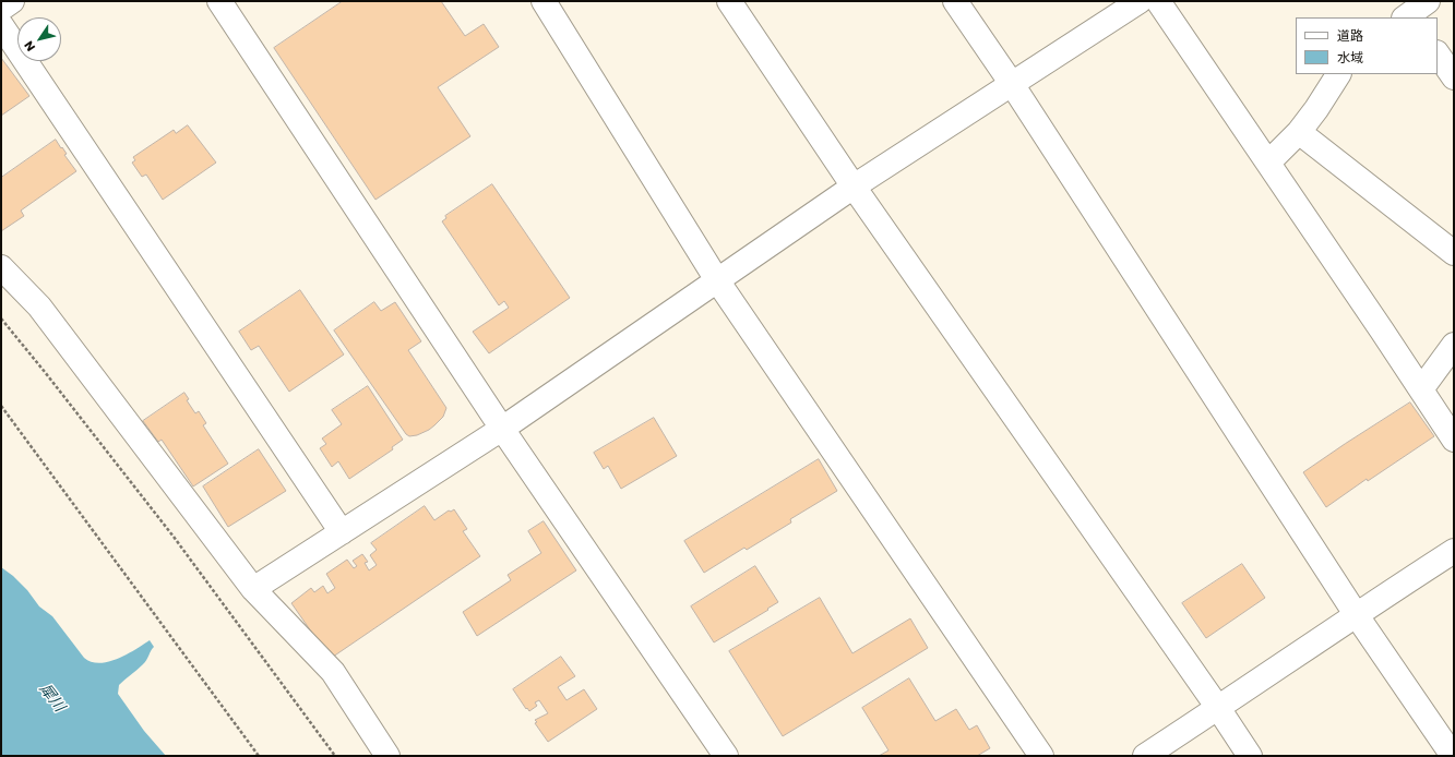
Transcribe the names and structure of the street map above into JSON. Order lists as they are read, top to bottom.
{
  "water": ["犀川"],
  "legend": ["道路", "水域"],
  "north": "bottom left"
}
